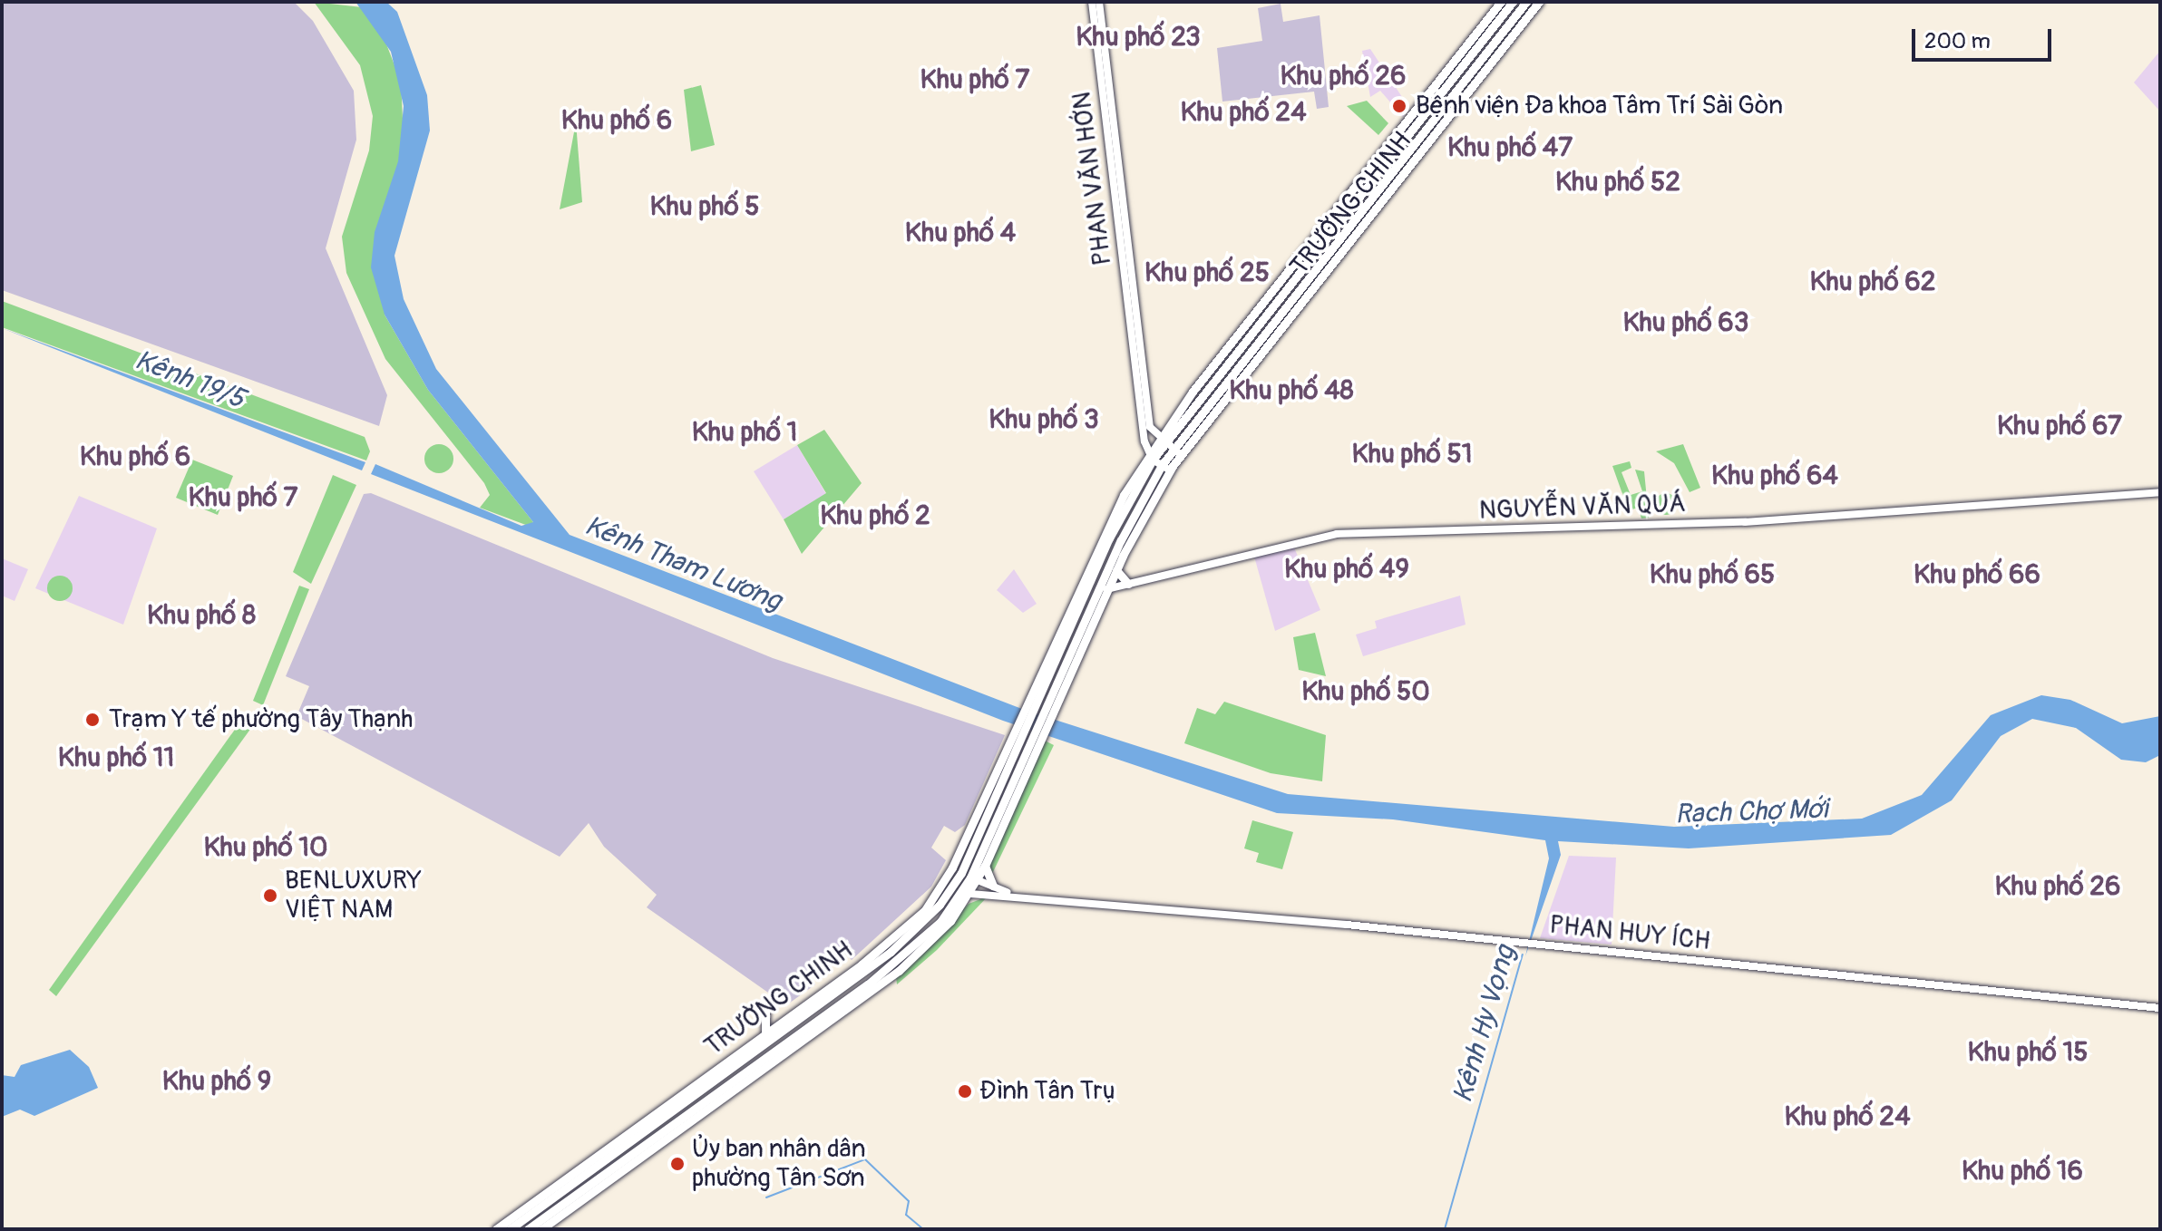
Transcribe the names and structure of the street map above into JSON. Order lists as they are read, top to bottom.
{
  "streets": {
    "main road": [
      "PHAN VĂN HỚN",
      "TRƯỜNG CHINH",
      "NGUYỄN VĂN QUÁ",
      "PHAN HUY ÍCH"
    ]
  },
  "crossings": [
    ["PHAN VĂN HỚN", "TRƯỜNG CHINH"],
    ["TRƯỜNG CHINH", "NGUYỄN VĂN QUÁ"]
  ],
  "districts": [
    "Khu phố 23",
    "Khu phố 26",
    "Khu phố 7",
    "Khu phố 24",
    "Khu phố 6",
    "Khu phố 47",
    "Khu phố 52",
    "Khu phố 5",
    "Khu phố 4",
    "Khu phố 25",
    "Khu phố 62",
    "Khu phố 63",
    "Khu phố 48",
    "Khu phố 3",
    "Khu phố 67",
    "Khu phố 1",
    "Khu phố 51",
    "Khu phố 6",
    "Khu phố 64",
    "Khu phố 7",
    "Khu phố 2",
    "Khu phố 49",
    "Khu phố 65",
    "Khu phố 66",
    "Khu phố 8",
    "Khu phố 50",
    "Khu phố 11",
    "Khu phố 10",
    "Khu phố 26",
    "Khu phố 15",
    "Khu phố 9",
    "Khu phố 24",
    "Khu phố 16"
  ],
  "water": [
    "Kênh 19/5",
    "Kênh Tham Lương",
    "Rạch Chợ Mới",
    "Kênh Hy Vọng"
  ],
  "places": [
    "Bệnh viện Đa khoa Tâm Trí Sài Gòn",
    "Trạm Y tế phường Tây Thạnh",
    "BENLUXURY VIỆT NAM",
    "Đình Tân Trụ",
    "Ủy ban nhân dân phường Tân Sơn"
  ],
  "scale_bar": "200 m"
}
